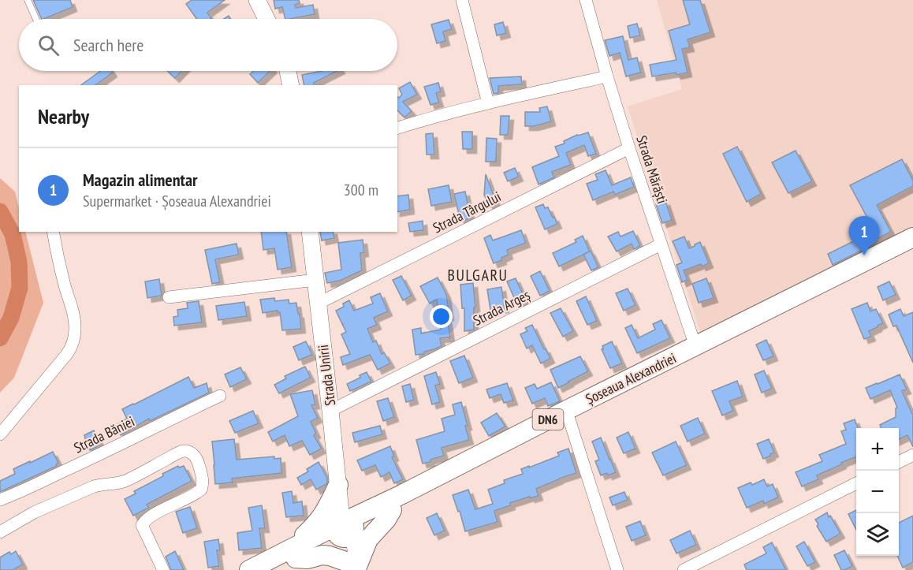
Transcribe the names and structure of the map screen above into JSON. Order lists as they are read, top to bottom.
{
  "streets": {
    "highway": ["Șoseaua Alexandriei", "DN6"],
    "main road": ["Strada Unirii"],
    "street": [
      "Strada Mărăști",
      "Strada Târgului",
      "Strada Argeș",
      "Strada Băniei"
    ]
  },
  "crossings": [
    ["Strada Mărăști", "Strada Târgului"],
    ["Strada Mărăști", "Strada Argeș"],
    ["Strada Mărăști", "Șoseaua Alexandriei"],
    ["Strada Târgului", "Strada Unirii"],
    ["Strada Argeș", "Strada Unirii"],
    ["Strada Unirii", "Șoseaua Alexandriei"]
  ],
  "districts": ["BULGARU"],
  "page": {
    "search": "Search here",
    "heading": "Nearby",
    "list": [
      {
        "mark": "1",
        "name": "Magazin alimentar",
        "note": "Supermarket · Șoseaua Alexandriei",
        "value": "300 m"
      }
    ],
    "pins": "1",
    "map_buttons": ["+", "−"]
  }
}
